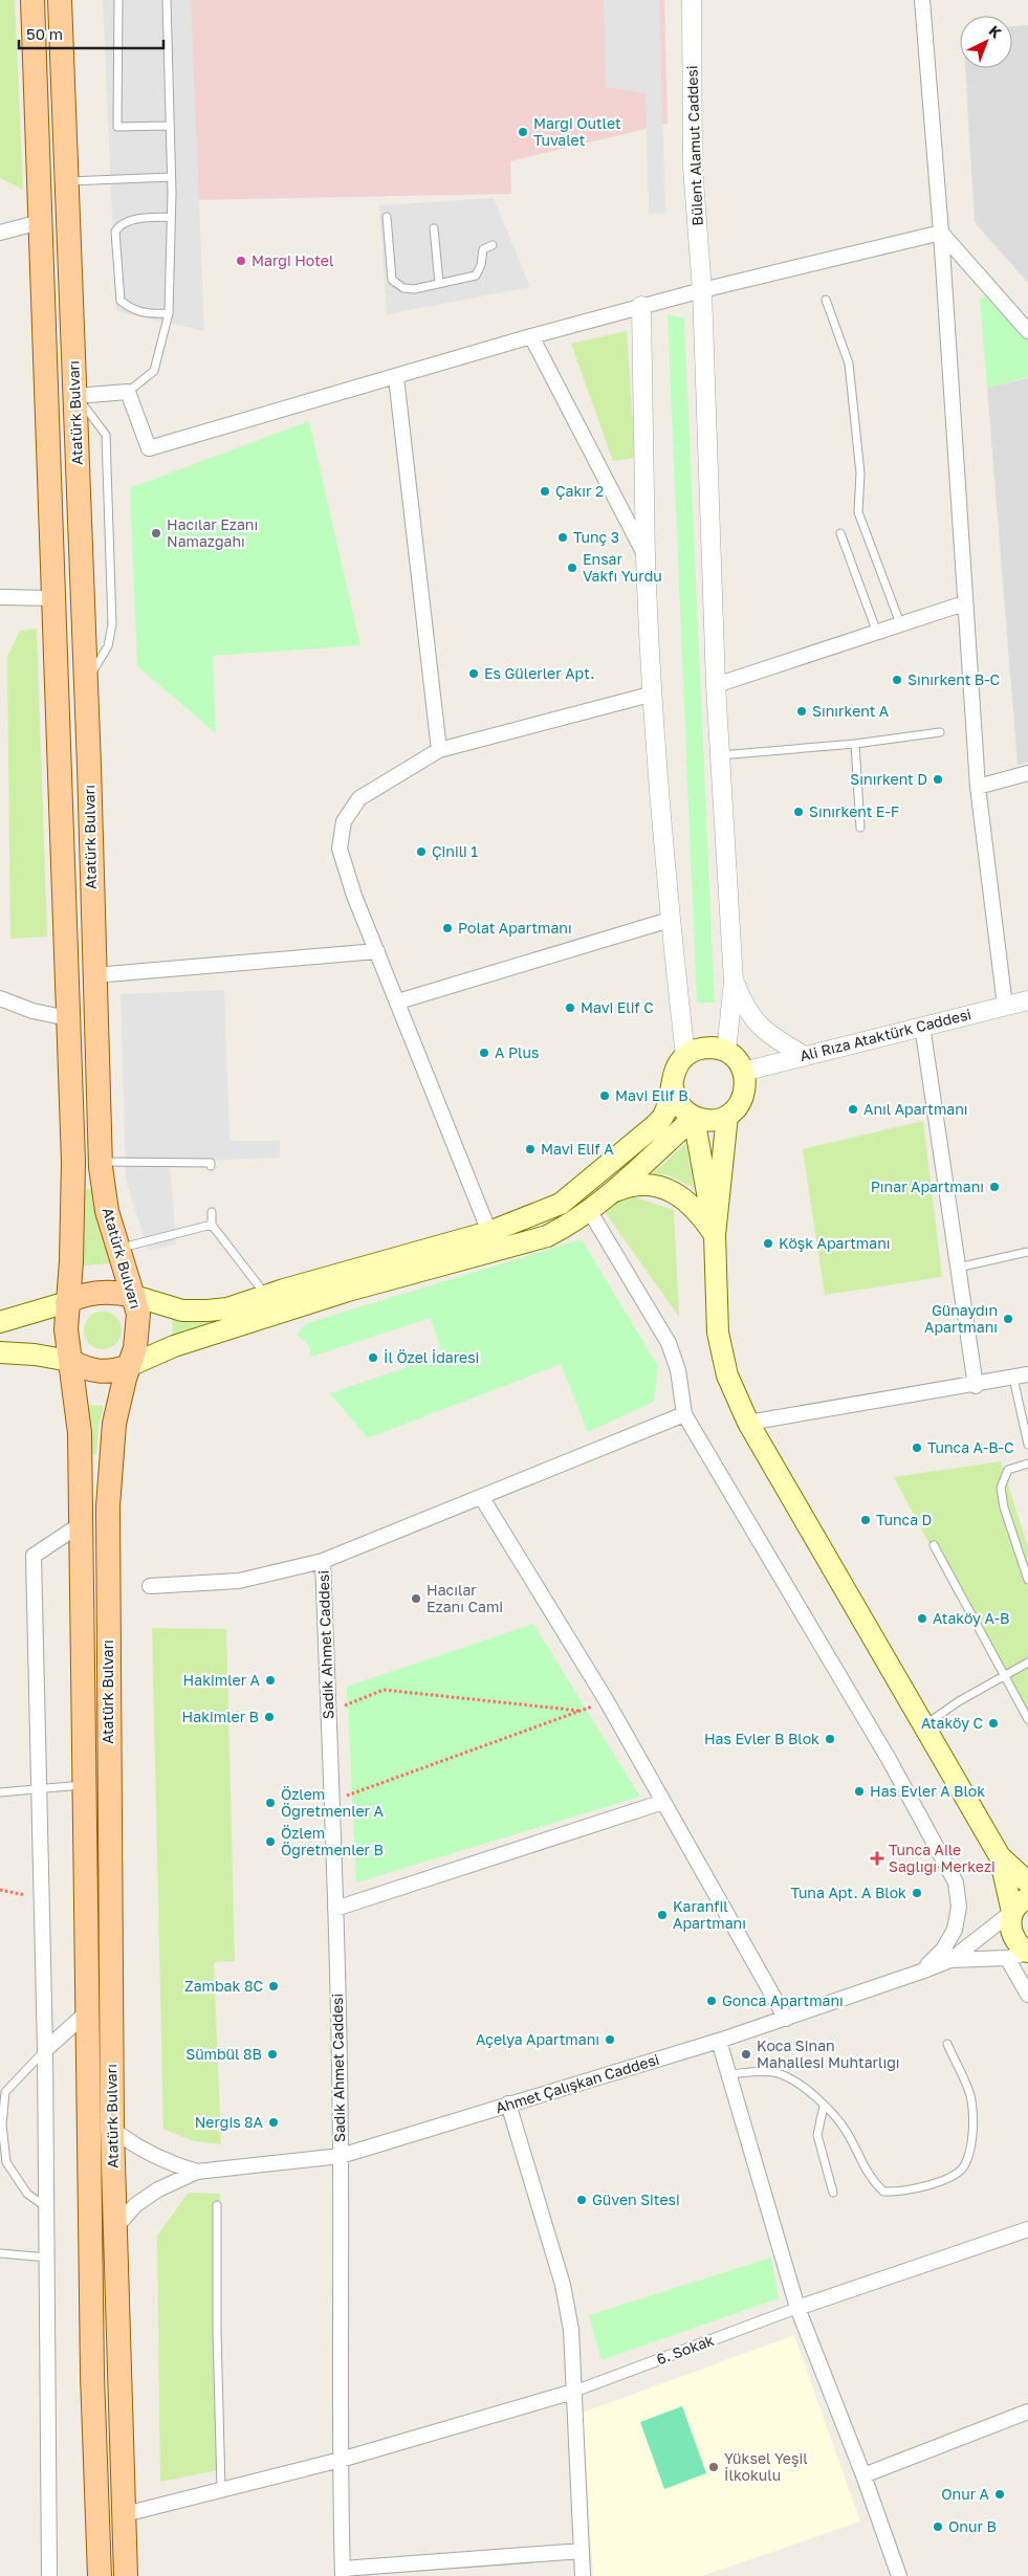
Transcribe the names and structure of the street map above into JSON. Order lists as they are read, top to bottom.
{
  "streets": {
    "main road": ["Atatürk Bulvarı"],
    "street": [
      "Bülent Alamut Caddesi",
      "Ali Rıza Ataktürk Caddesi",
      "Sadık Ahmet Caddesi",
      "Ahmet Çalışkan Caddesi",
      "6. Sokak"
    ]
  },
  "crossings": [
    ["Sadık Ahmet Caddesi", "Ahmet Çalışkan Caddesi"]
  ],
  "places": {
    "other": [
      "Margi Outlet Tuvalet",
      "Margi Hotel",
      "Çakır 2",
      "Hacılar Ezanı Namazgahı",
      "Tunç 3",
      "Ensar Vakfı Yurdu",
      "Es Gülerler Apt.",
      "Sınırkent B-C",
      "Sınırkent A",
      "Sınırkent D",
      "Sınırkent E-F",
      "Çinili 1",
      "Polat Apartmanı",
      "Mavi Elif C",
      "A Plus",
      "Mavi Elif B",
      "Anıl Apartmanı",
      "Mavi Elif A",
      "Pınar Apartmanı",
      "Köşk Apartmanı",
      "Günaydın Apartmanı",
      "İl Özel İdaresi",
      "Tunca A-B-C",
      "Tunca D",
      "Hacılar Ezanı Cami",
      "Ataköy A-B",
      "Hakimler A",
      "Hakimler B",
      "Ataköy C",
      "Has Evler B Blok",
      "Has Evler A Blok",
      "Özlem Öğretmenler A",
      "Özlem Öğretmenler B",
      "Tuna Apt. A Blok",
      "Karanfil Apartmanı",
      "Zambak 8C",
      "Gonca Apartmanı",
      "Açelya Apartmanı",
      "Sümbül 8B",
      "Koca Sinan Mahallesi Muhtarlığı",
      "Nergis 8A",
      "Güven Sitesi",
      "Yüksel Yeşil İlkokulu",
      "Onur A",
      "Onur B"
    ],
    "health": ["Tunca Aile Sağlığı Merkezi"]
  },
  "scale_bar": "50 m",
  "north": "top right"
}
